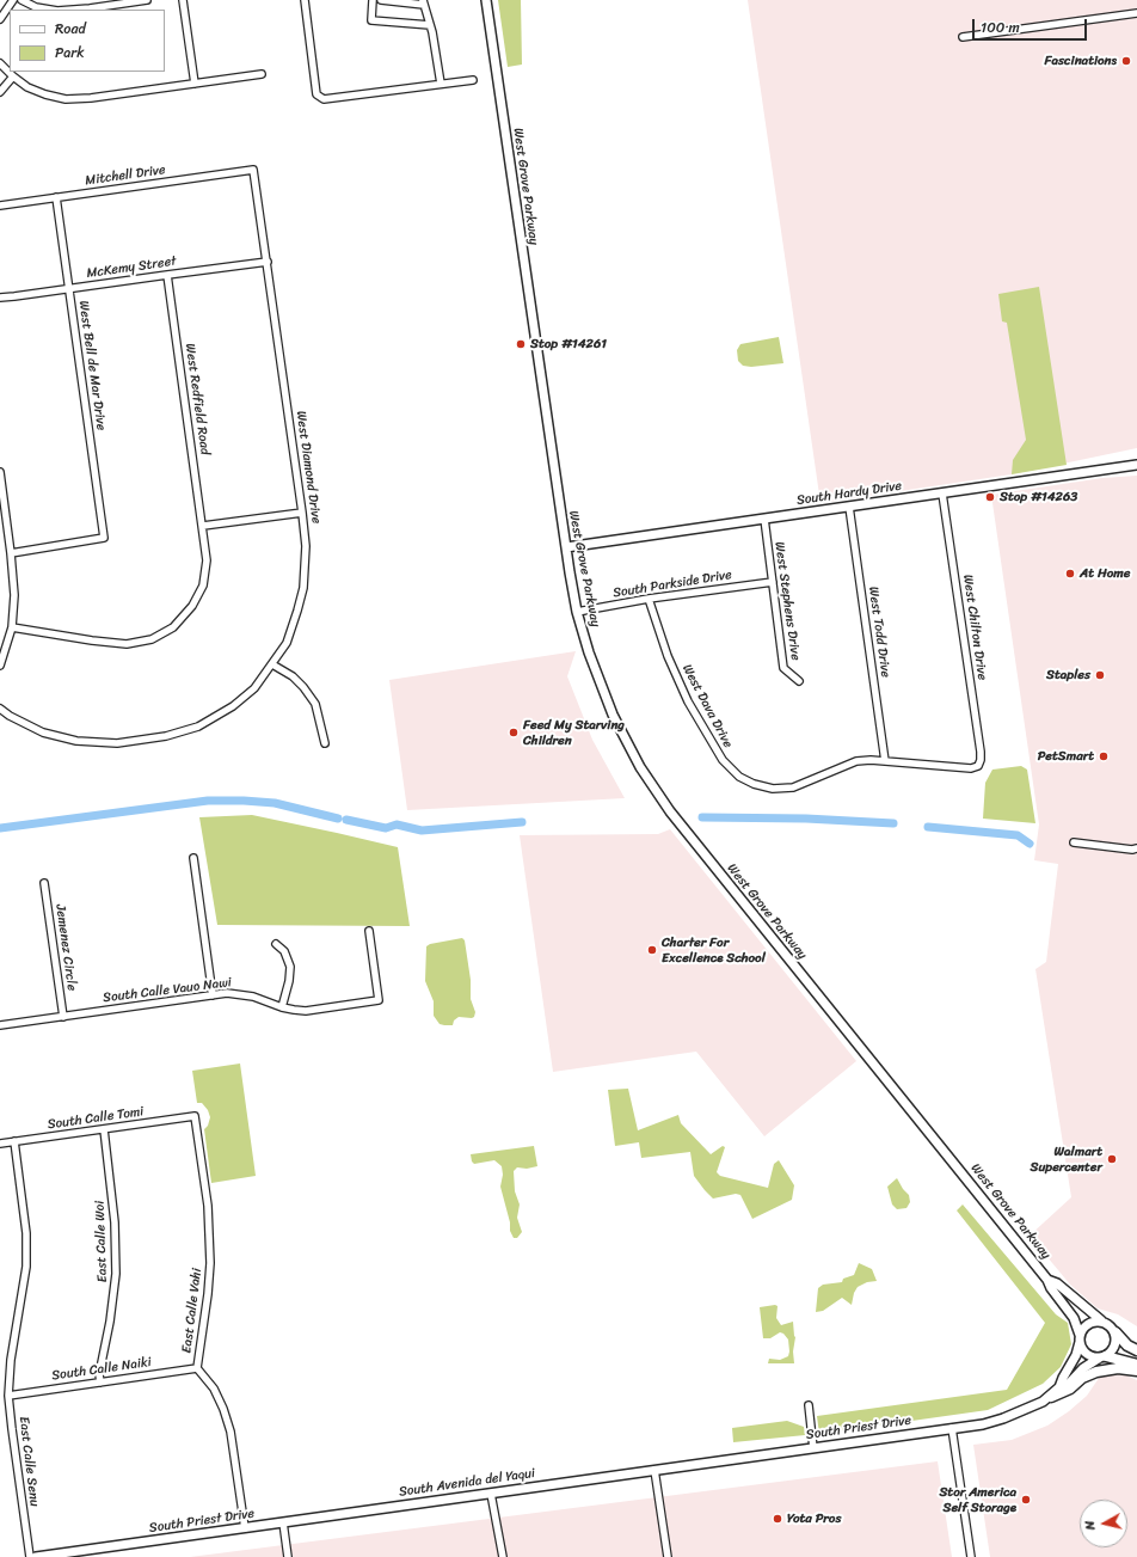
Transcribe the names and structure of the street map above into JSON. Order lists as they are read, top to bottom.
{
  "streets": {
    "street": [
      "Mitchell Drive",
      "West Grove Parkway",
      "McKemy Street",
      "West Bell de Mar Drive",
      "West Redfield Road",
      "West Diamond Drive",
      "South Hardy Drive",
      "South Parkside Drive",
      "West Stephens Drive",
      "West Chilton Drive",
      "West Todd Drive",
      "West Dava Drive",
      "Jemenez Circle",
      "South Calle Vauo Nawi",
      "South Calle Tomi",
      "East Calle Woi",
      "East Calle Vahi",
      "South Calle Naiki",
      "South Priest Drive",
      "East Calle Senu",
      "South Avenida del Yaqui"
    ]
  },
  "crossings": [
    ["Mitchell Drive", "West Bell de Mar Drive"],
    ["Mitchell Drive", "West Diamond Drive"],
    ["West Grove Parkway", "South Hardy Drive"],
    ["West Grove Parkway", "South Parkside Drive"],
    ["West Grove Parkway", "South Priest Drive"],
    ["McKemy Street", "West Bell de Mar Drive"],
    ["McKemy Street", "West Redfield Road"],
    ["McKemy Street", "West Diamond Drive"],
    ["South Hardy Drive", "West Stephens Drive"],
    ["South Hardy Drive", "West Chilton Drive"],
    ["South Hardy Drive", "West Todd Drive"],
    ["South Parkside Drive", "West Stephens Drive"],
    ["South Parkside Drive", "West Dava Drive"],
    ["West Chilton Drive", "West Todd Drive"],
    ["West Chilton Drive", "West Dava Drive"],
    ["West Todd Drive", "West Dava Drive"],
    ["Jemenez Circle", "South Calle Vauo Nawi"],
    ["South Calle Tomi", "East Calle Woi"],
    ["South Calle Tomi", "East Calle Vahi"],
    ["South Calle Tomi", "East Calle Senu"],
    ["East Calle Woi", "South Calle Naiki"],
    ["East Calle Vahi", "South Calle Naiki"],
    ["East Calle Vahi", "South Priest Drive"],
    ["South Calle Naiki", "East Calle Senu"],
    ["South Priest Drive", "South Avenida del Yaqui"]
  ],
  "places": [
    "Fascinations",
    "Stop #14261",
    "Stop #14263",
    "At Home",
    "Staples",
    "Feed My Starving Children",
    "PetSmart",
    "Charter For Excellence School",
    "Walmart Supercenter",
    "Stor America Self Storage",
    "Yota Pros"
  ],
  "legend": ["Road", "Park"],
  "scale_bar": "100 m",
  "north": "left"
}
